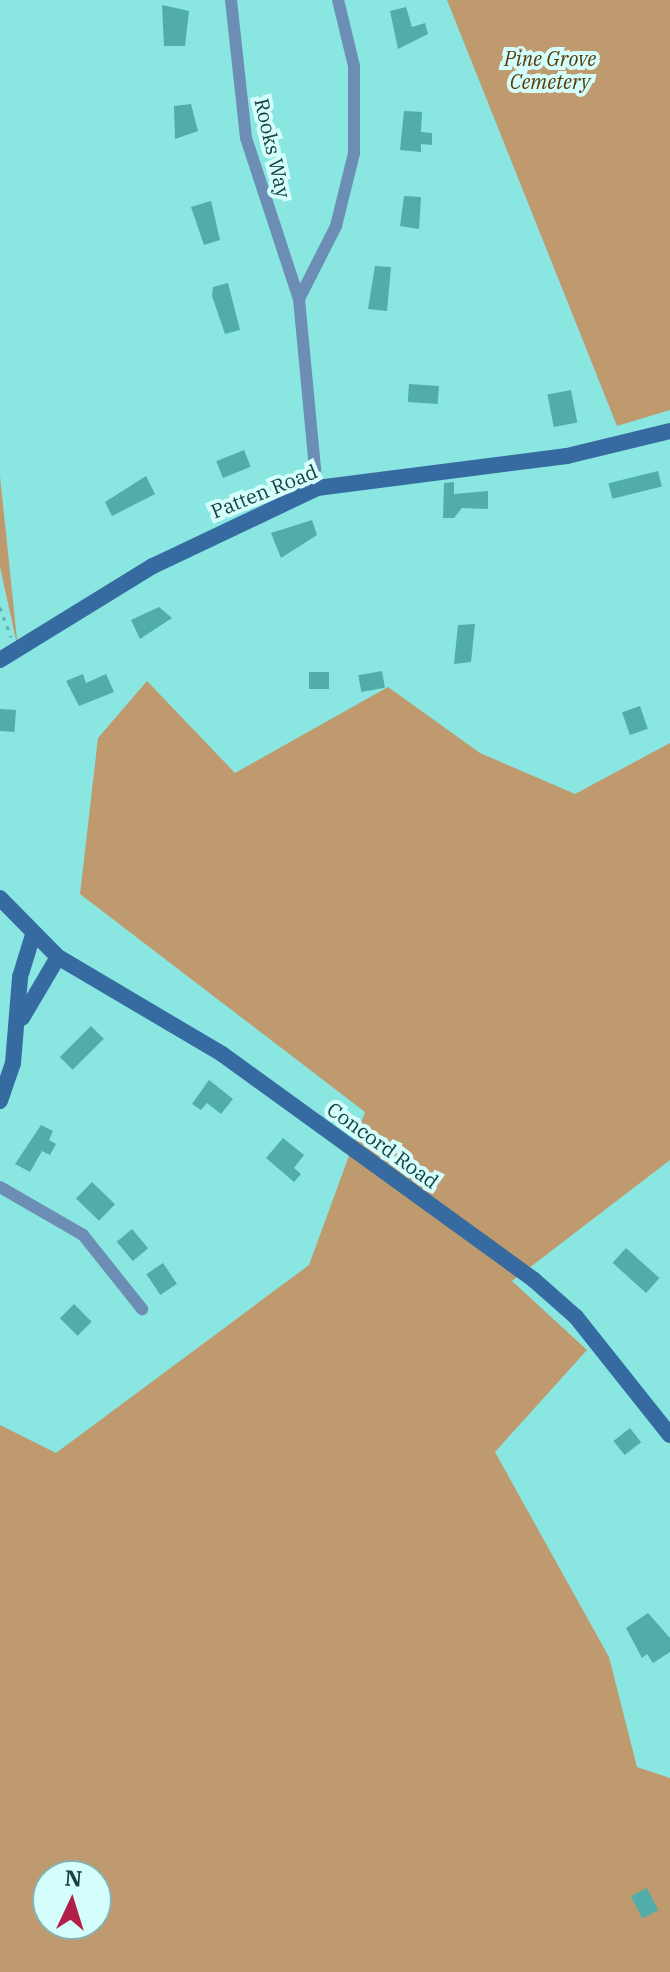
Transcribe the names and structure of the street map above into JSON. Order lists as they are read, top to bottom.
{
  "streets": {
    "street": ["Rooks Way", "Patten Road", "Concord Road"]
  },
  "crossings": [
    ["Rooks Way", "Patten Road"]
  ],
  "parks": ["Pine Grove Cemetery"],
  "north": "top"
}
